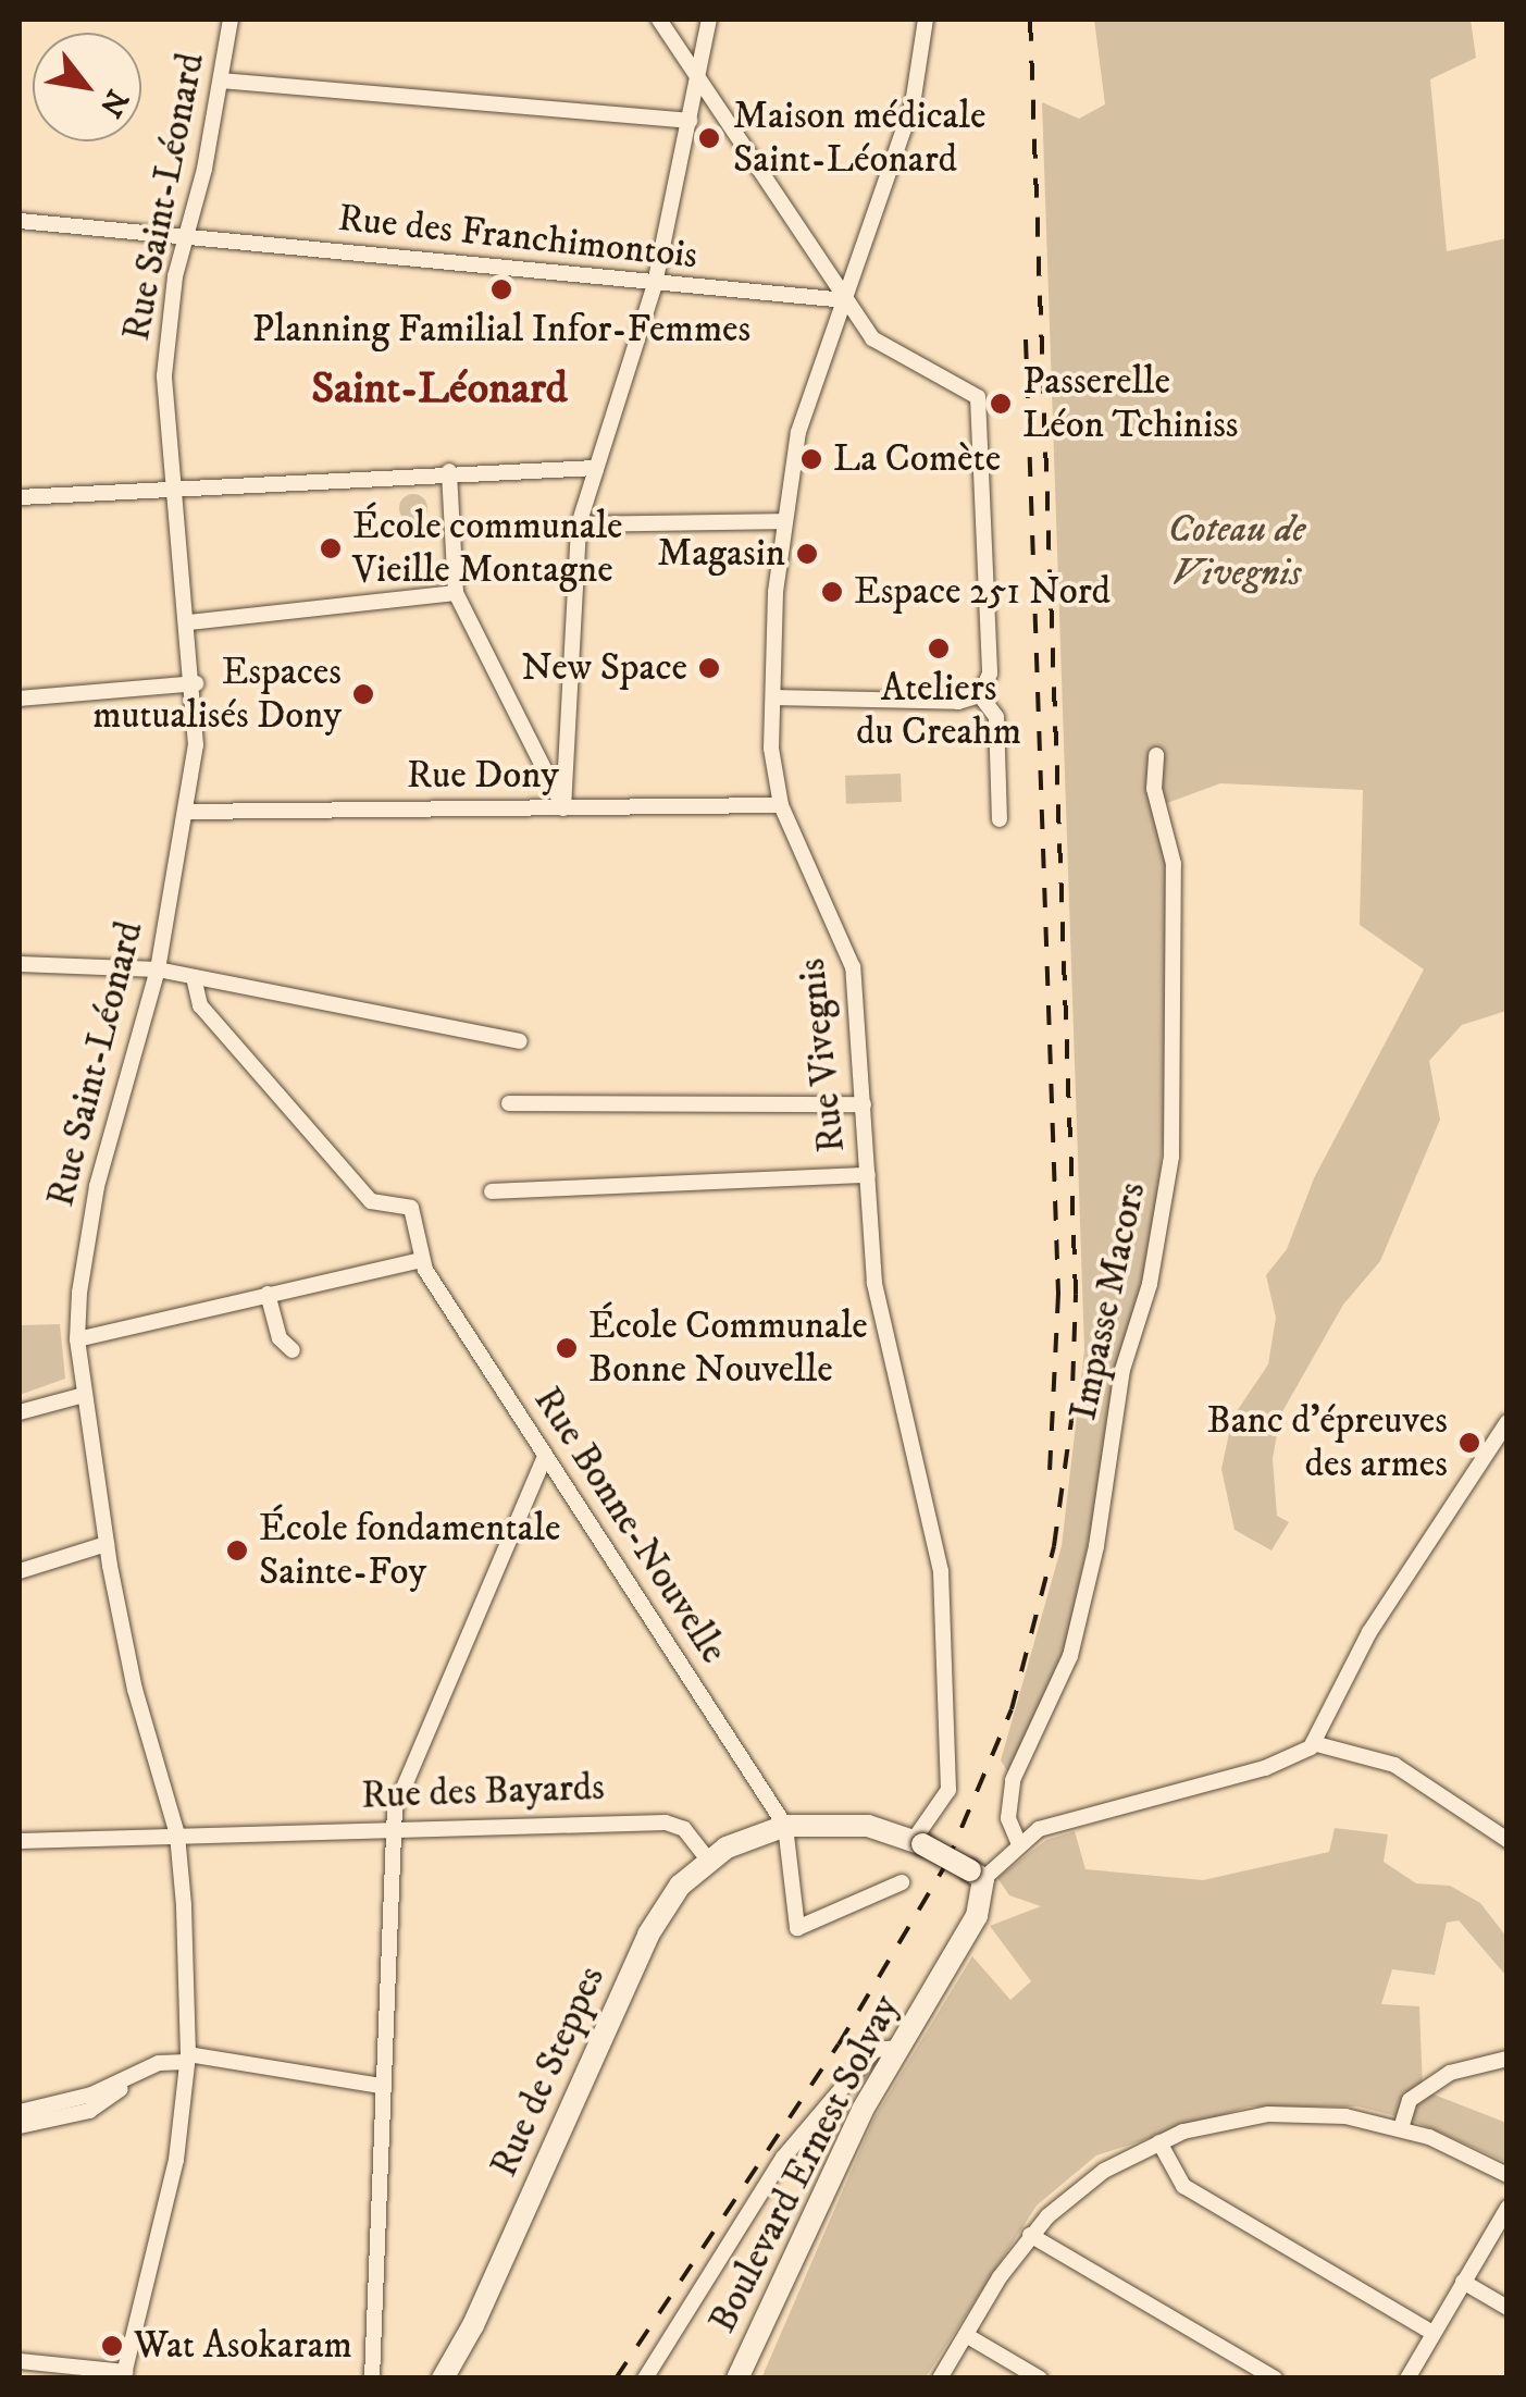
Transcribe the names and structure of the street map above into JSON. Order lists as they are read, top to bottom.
{
  "streets": {
    "street": [
      "Rue Saint-Léonard",
      "Rue des Franchimontois",
      "Rue Dony",
      "Rue Vivegnis",
      "Impasse Macors",
      "Rue Bonne-Nouvelle",
      "Rue des Bayards",
      "Rue de Steppes",
      "Boulevard Ernest Solvay"
    ]
  },
  "crossings": [
    ["Rue Saint-Léonard", "Rue des Franchimontois"],
    ["Rue Saint-Léonard", "Rue Dony"],
    ["Rue Saint-Léonard", "Rue des Bayards"],
    ["Rue des Franchimontois", "Rue Vivegnis"],
    ["Rue Dony", "Rue Vivegnis"],
    ["Rue des Bayards", "Rue de Steppes"]
  ],
  "districts": ["Saint-Léonard"],
  "parks": ["Coteau de Vivegnis"],
  "places": [
    "Maison médicale Saint-Léonard",
    "Planning Familial Infor-Femmes",
    "Passerelle Léon Tchiniss",
    "La Comète",
    "École communale Vieille Montagne",
    "Magasin",
    "Espace 251 Nord",
    "Ateliers du Creahm",
    "New Space",
    "Espaces mutualisés Dony",
    "École Communale Bonne Nouvelle",
    "Banc d'épreuves des armes",
    "École fondamentale Sainte-Foy",
    "Wat Asokaram"
  ],
  "north": "bottom right"
}
